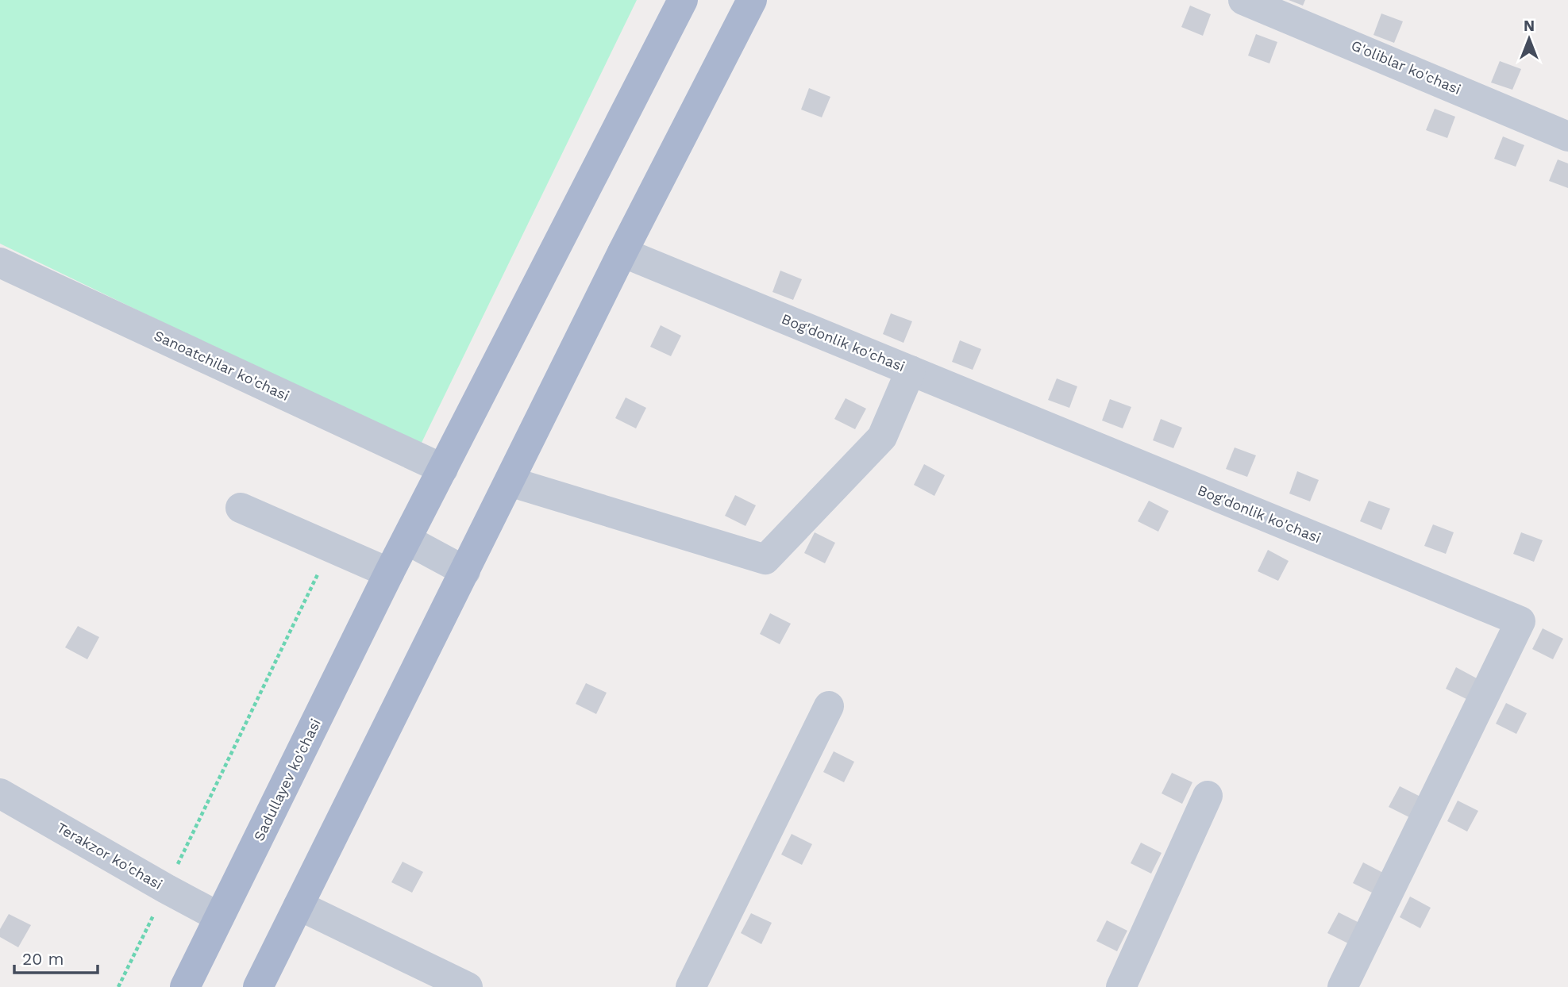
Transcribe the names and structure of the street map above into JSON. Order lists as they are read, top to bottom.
{
  "streets": {
    "main road": ["Sadullayev ko'chasi"],
    "street": [
      "G'oliblar ko'chasi",
      "Bog'donlik ko'chasi",
      "Sanoatchilar ko'chasi",
      "Terakzor ko'chasi"
    ]
  },
  "crossings": [
    ["Sanoatchilar ko'chasi", "Sadullayev ko'chasi"],
    ["Sadullayev ko'chasi", "Terakzor ko'chasi"]
  ],
  "scale_bar": "20 m",
  "north": "top"
}
